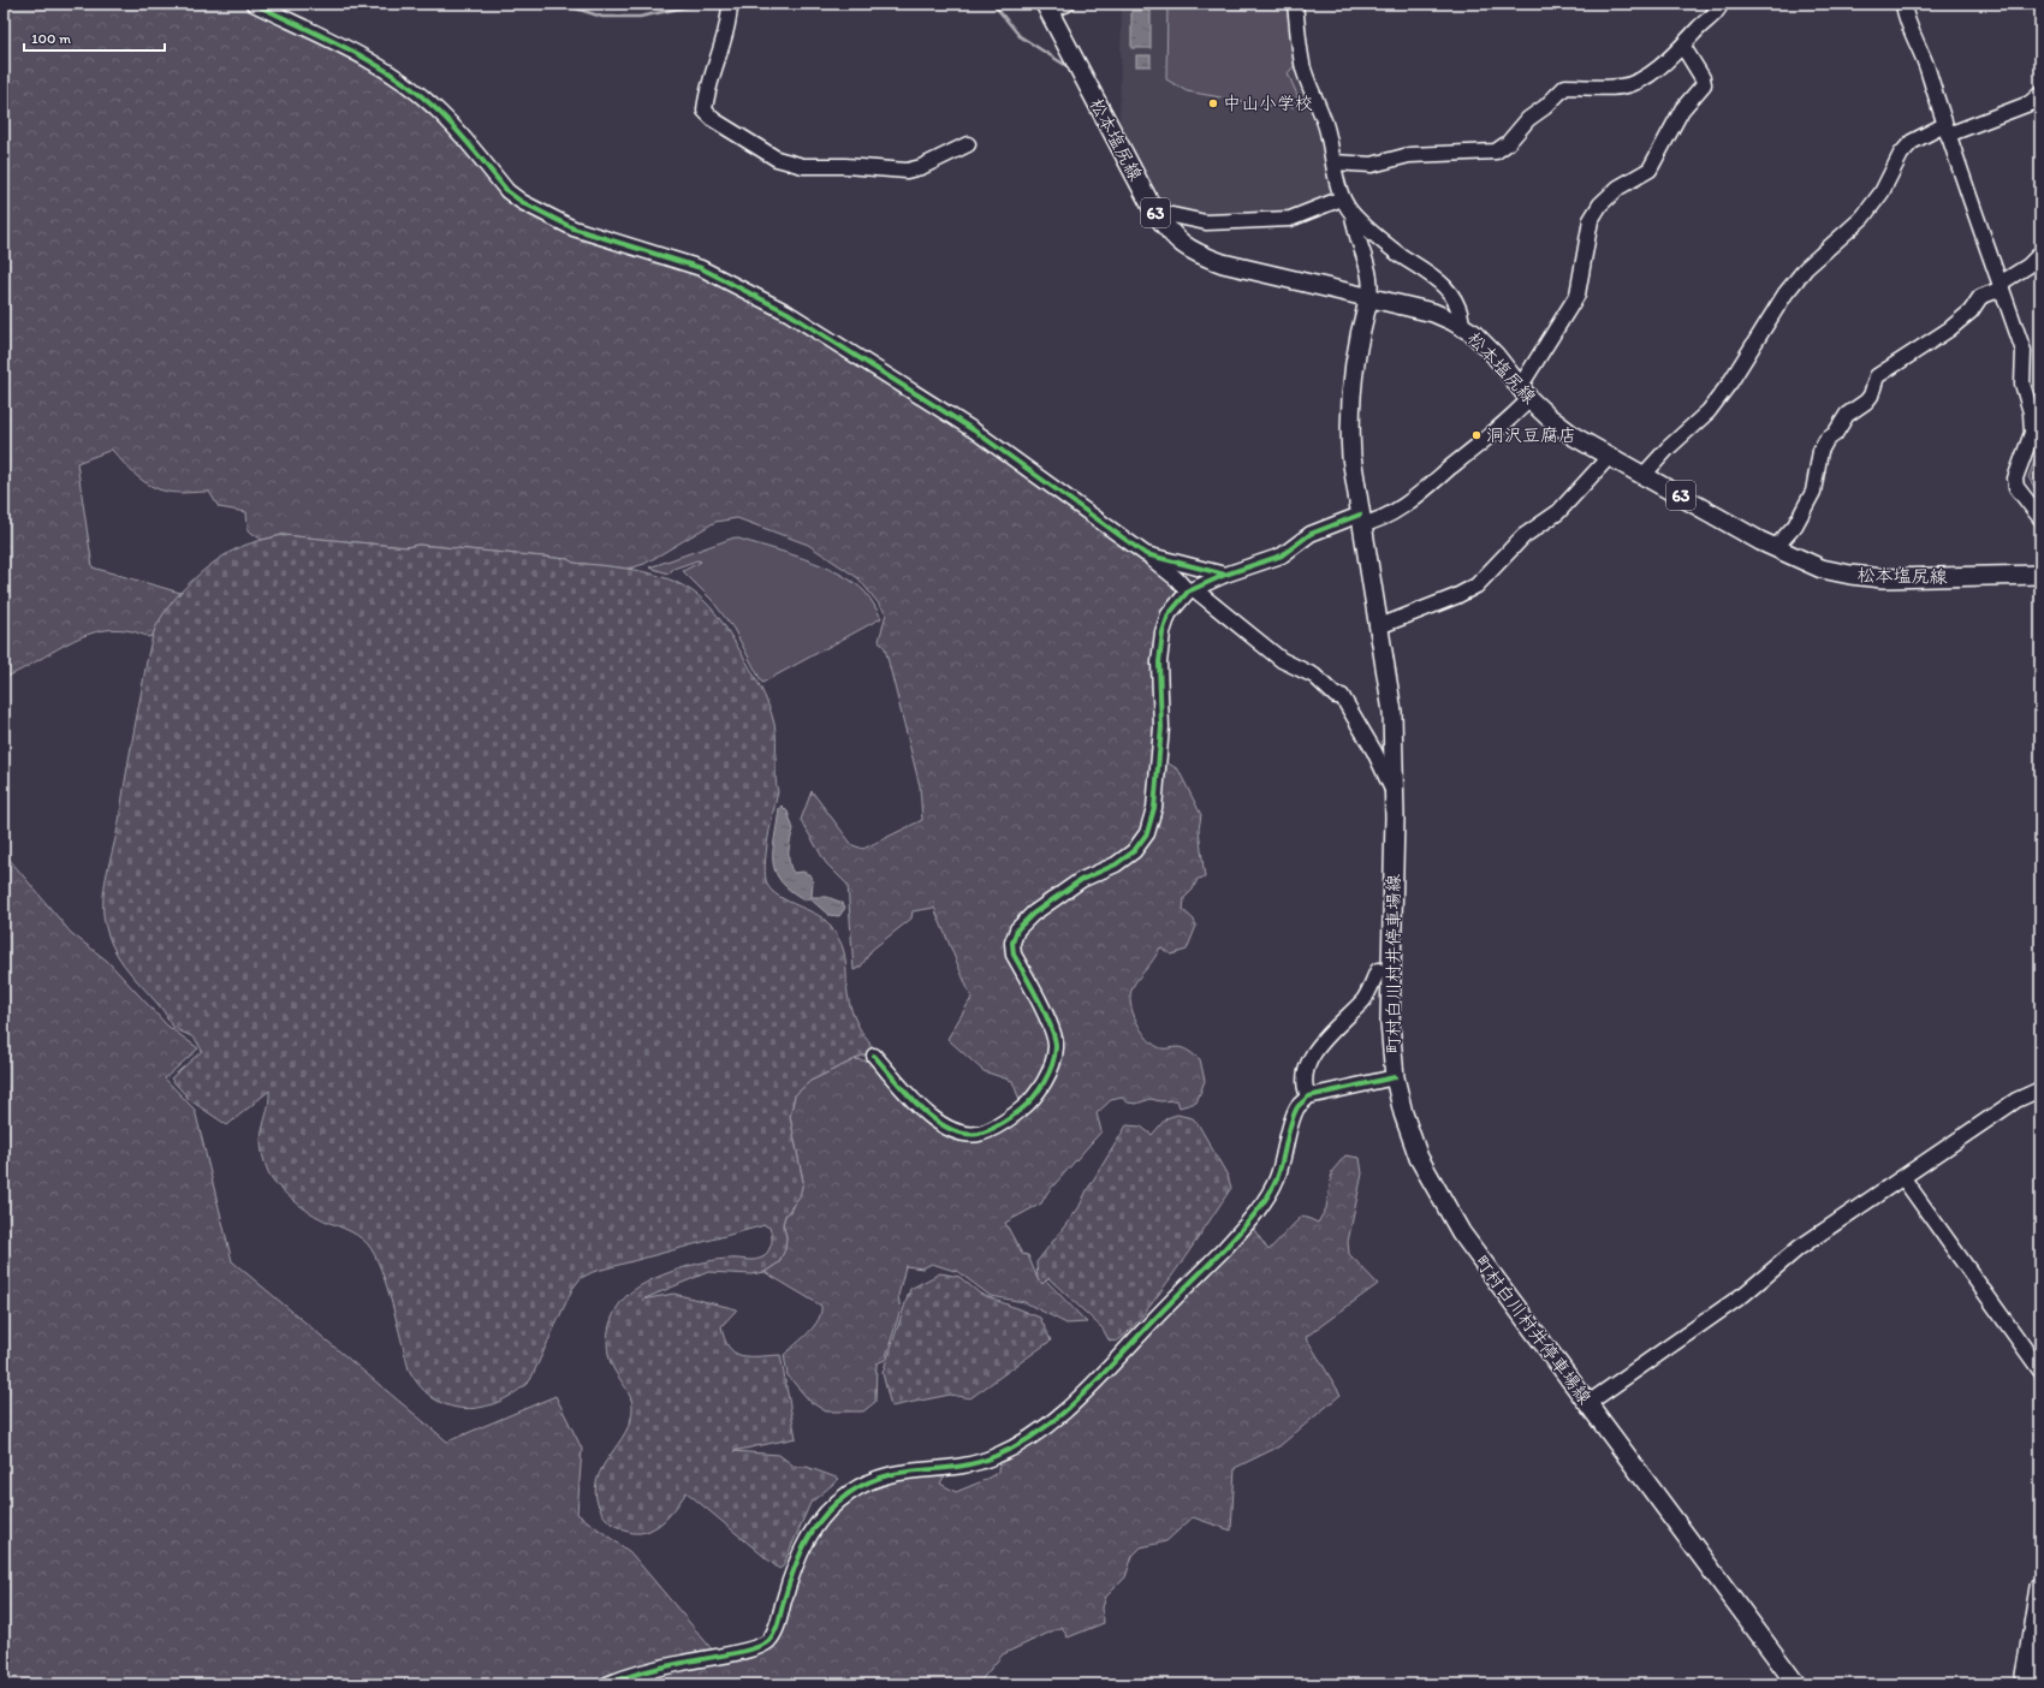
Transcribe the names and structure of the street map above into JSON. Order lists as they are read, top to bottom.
{
  "streets": {
    "main road": ["松本塩尻線", "63", "町村白川村井停車場線"]
  },
  "crossings": [
    ["松本塩尻線", "町村白川村井停車場線"]
  ],
  "places": ["中山小学校", "洞沢豆腐店"],
  "scale_bar": "100 m"
}
